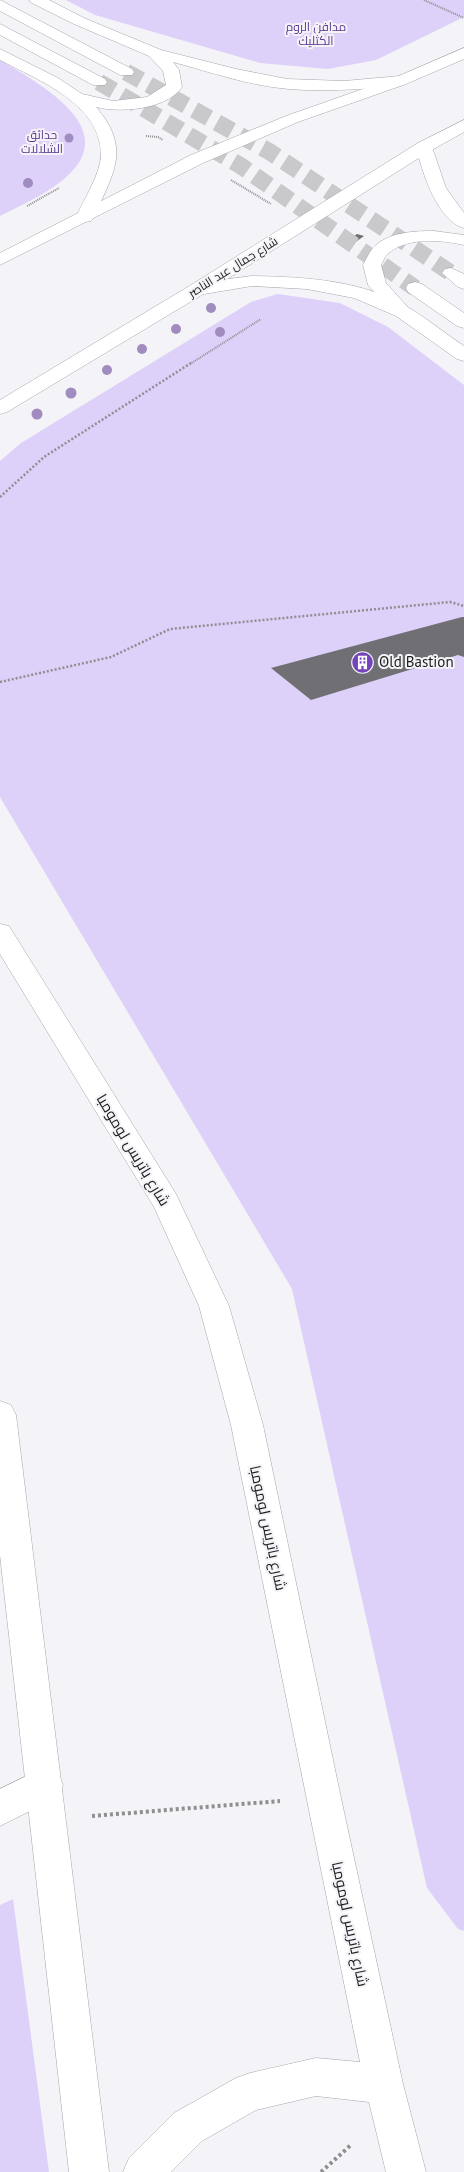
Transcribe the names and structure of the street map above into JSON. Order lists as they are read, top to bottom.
{
  "streets": {
    "main road": ["شارع جمال عبد الناصر", "شارع باتريس لومومبا"]
  },
  "parks": ["مدافن الروم الكثليك", "حدائق الشلالات"],
  "places": {
    "building": ["Old Bastion"]
  }
}
